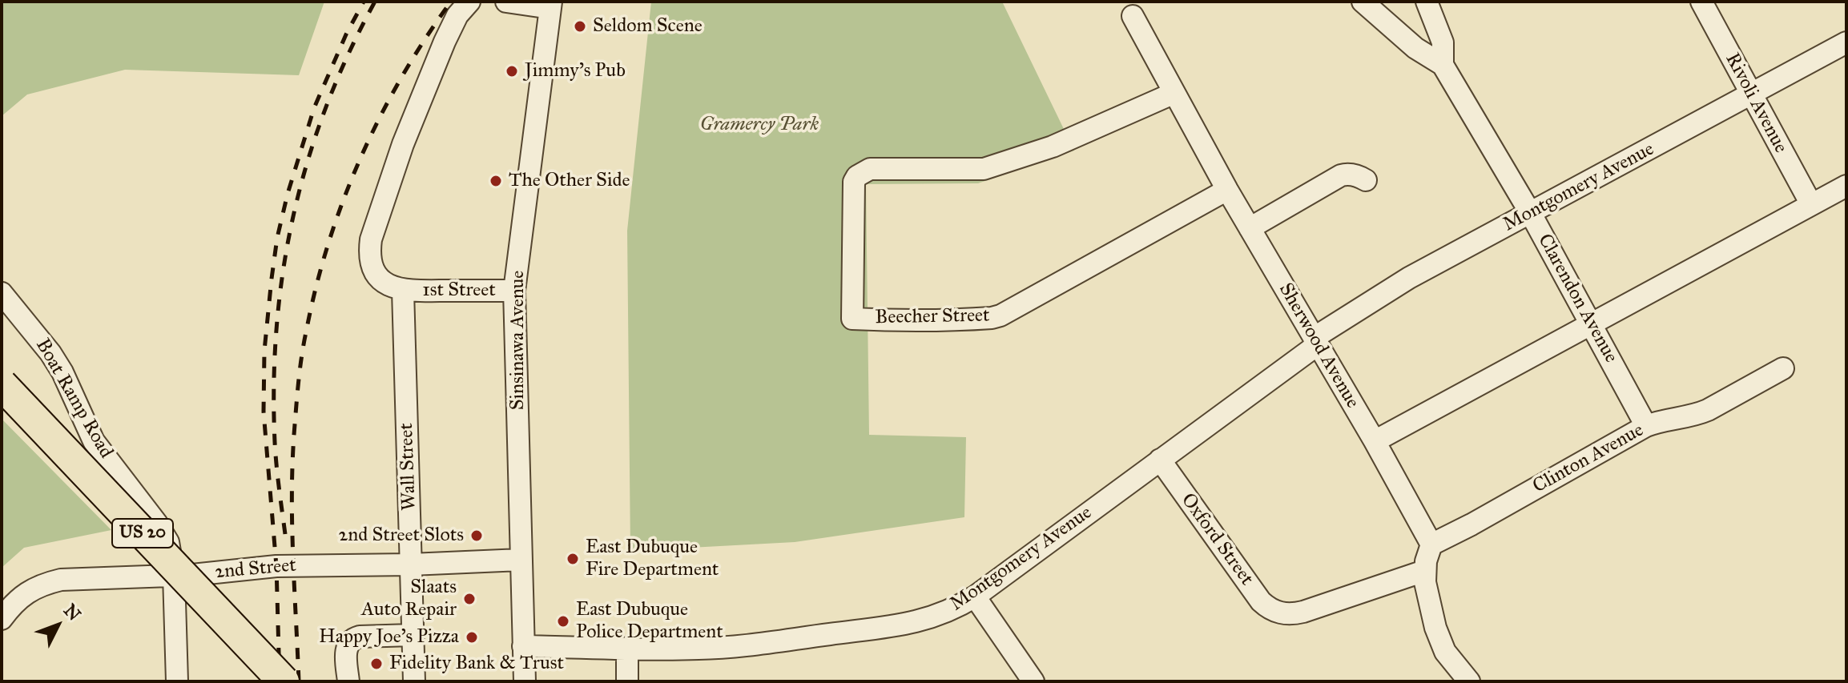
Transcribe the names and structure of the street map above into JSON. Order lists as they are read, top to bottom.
{
  "streets": {
    "highway": ["US 20"],
    "street": [
      "Rivoli Avenue",
      "Montgomery Avenue",
      "1st Street",
      "Clarendon Avenue",
      "Beecher Street",
      "Sinsinawa Avenue",
      "Sherwood Avenue",
      "Boat Ramp Road",
      "Clinton Avenue",
      "Wall Street",
      "Oxford Street",
      "2nd Street"
    ]
  },
  "crossings": [
    ["Rivoli Avenue", "Montgomery Avenue"],
    ["Montgomery Avenue", "Clarendon Avenue"],
    ["Montgomery Avenue", "Sinsinawa Avenue"],
    ["Montgomery Avenue", "Sherwood Avenue"],
    ["Montgomery Avenue", "Oxford Street"],
    ["1st Street", "Sinsinawa Avenue"],
    ["1st Street", "Wall Street"],
    ["Clarendon Avenue", "Clinton Avenue"],
    ["Beecher Street", "Sherwood Avenue"],
    ["Sinsinawa Avenue", "2nd Street"],
    ["Sherwood Avenue", "Clinton Avenue"],
    ["Boat Ramp Road", "2nd Street"],
    ["Wall Street", "2nd Street"]
  ],
  "parks": ["Gramercy Park"],
  "places": [
    "Seldom Scene",
    "Jimmy's Pub",
    "The Other Side",
    "2nd Street Slots",
    "East Dubuque Fire Department",
    "Slaats Auto Repair",
    "East Dubuque Police Department",
    "Happy Joe's Pizza",
    "Fidelity Bank & Trust"
  ],
  "north": "top right"
}
